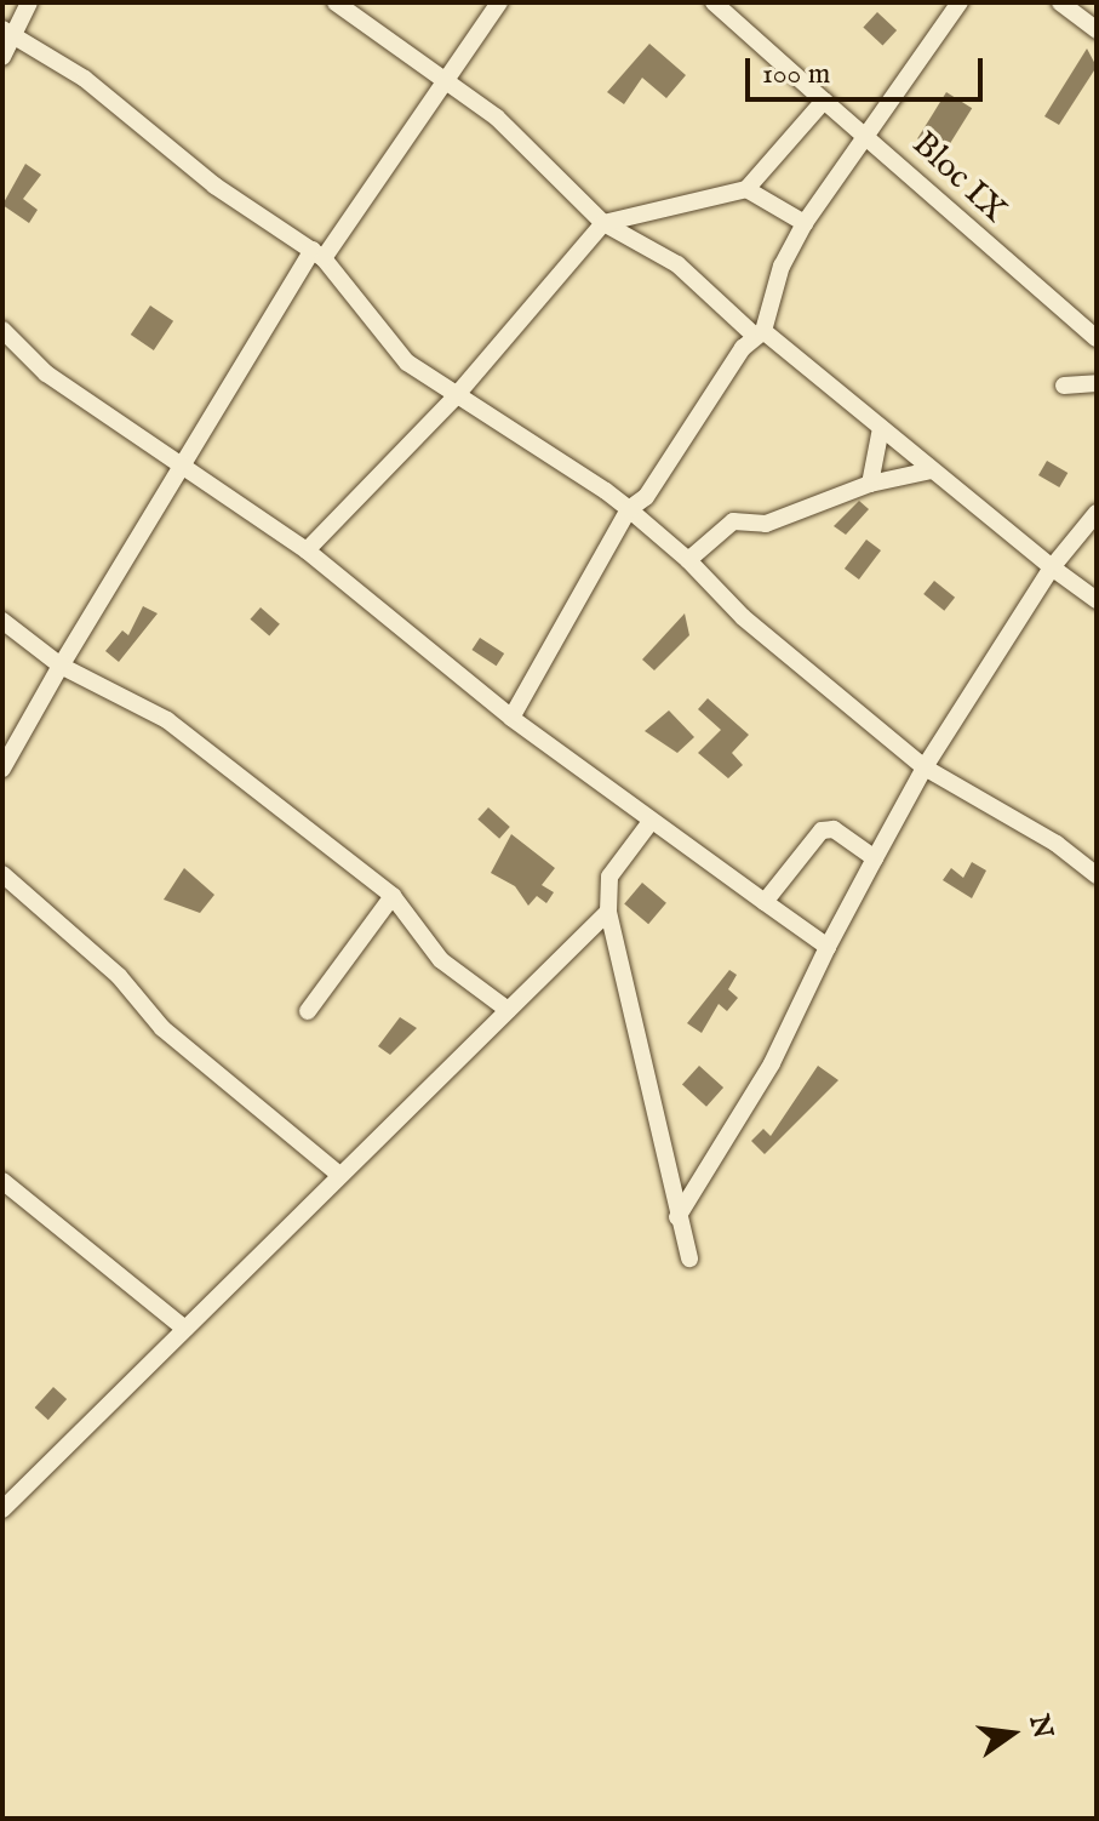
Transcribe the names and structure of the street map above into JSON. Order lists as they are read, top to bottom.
{
  "streets": {
    "street": ["Bloc IX"]
  },
  "scale_bar": "100 m",
  "north": "right"
}
